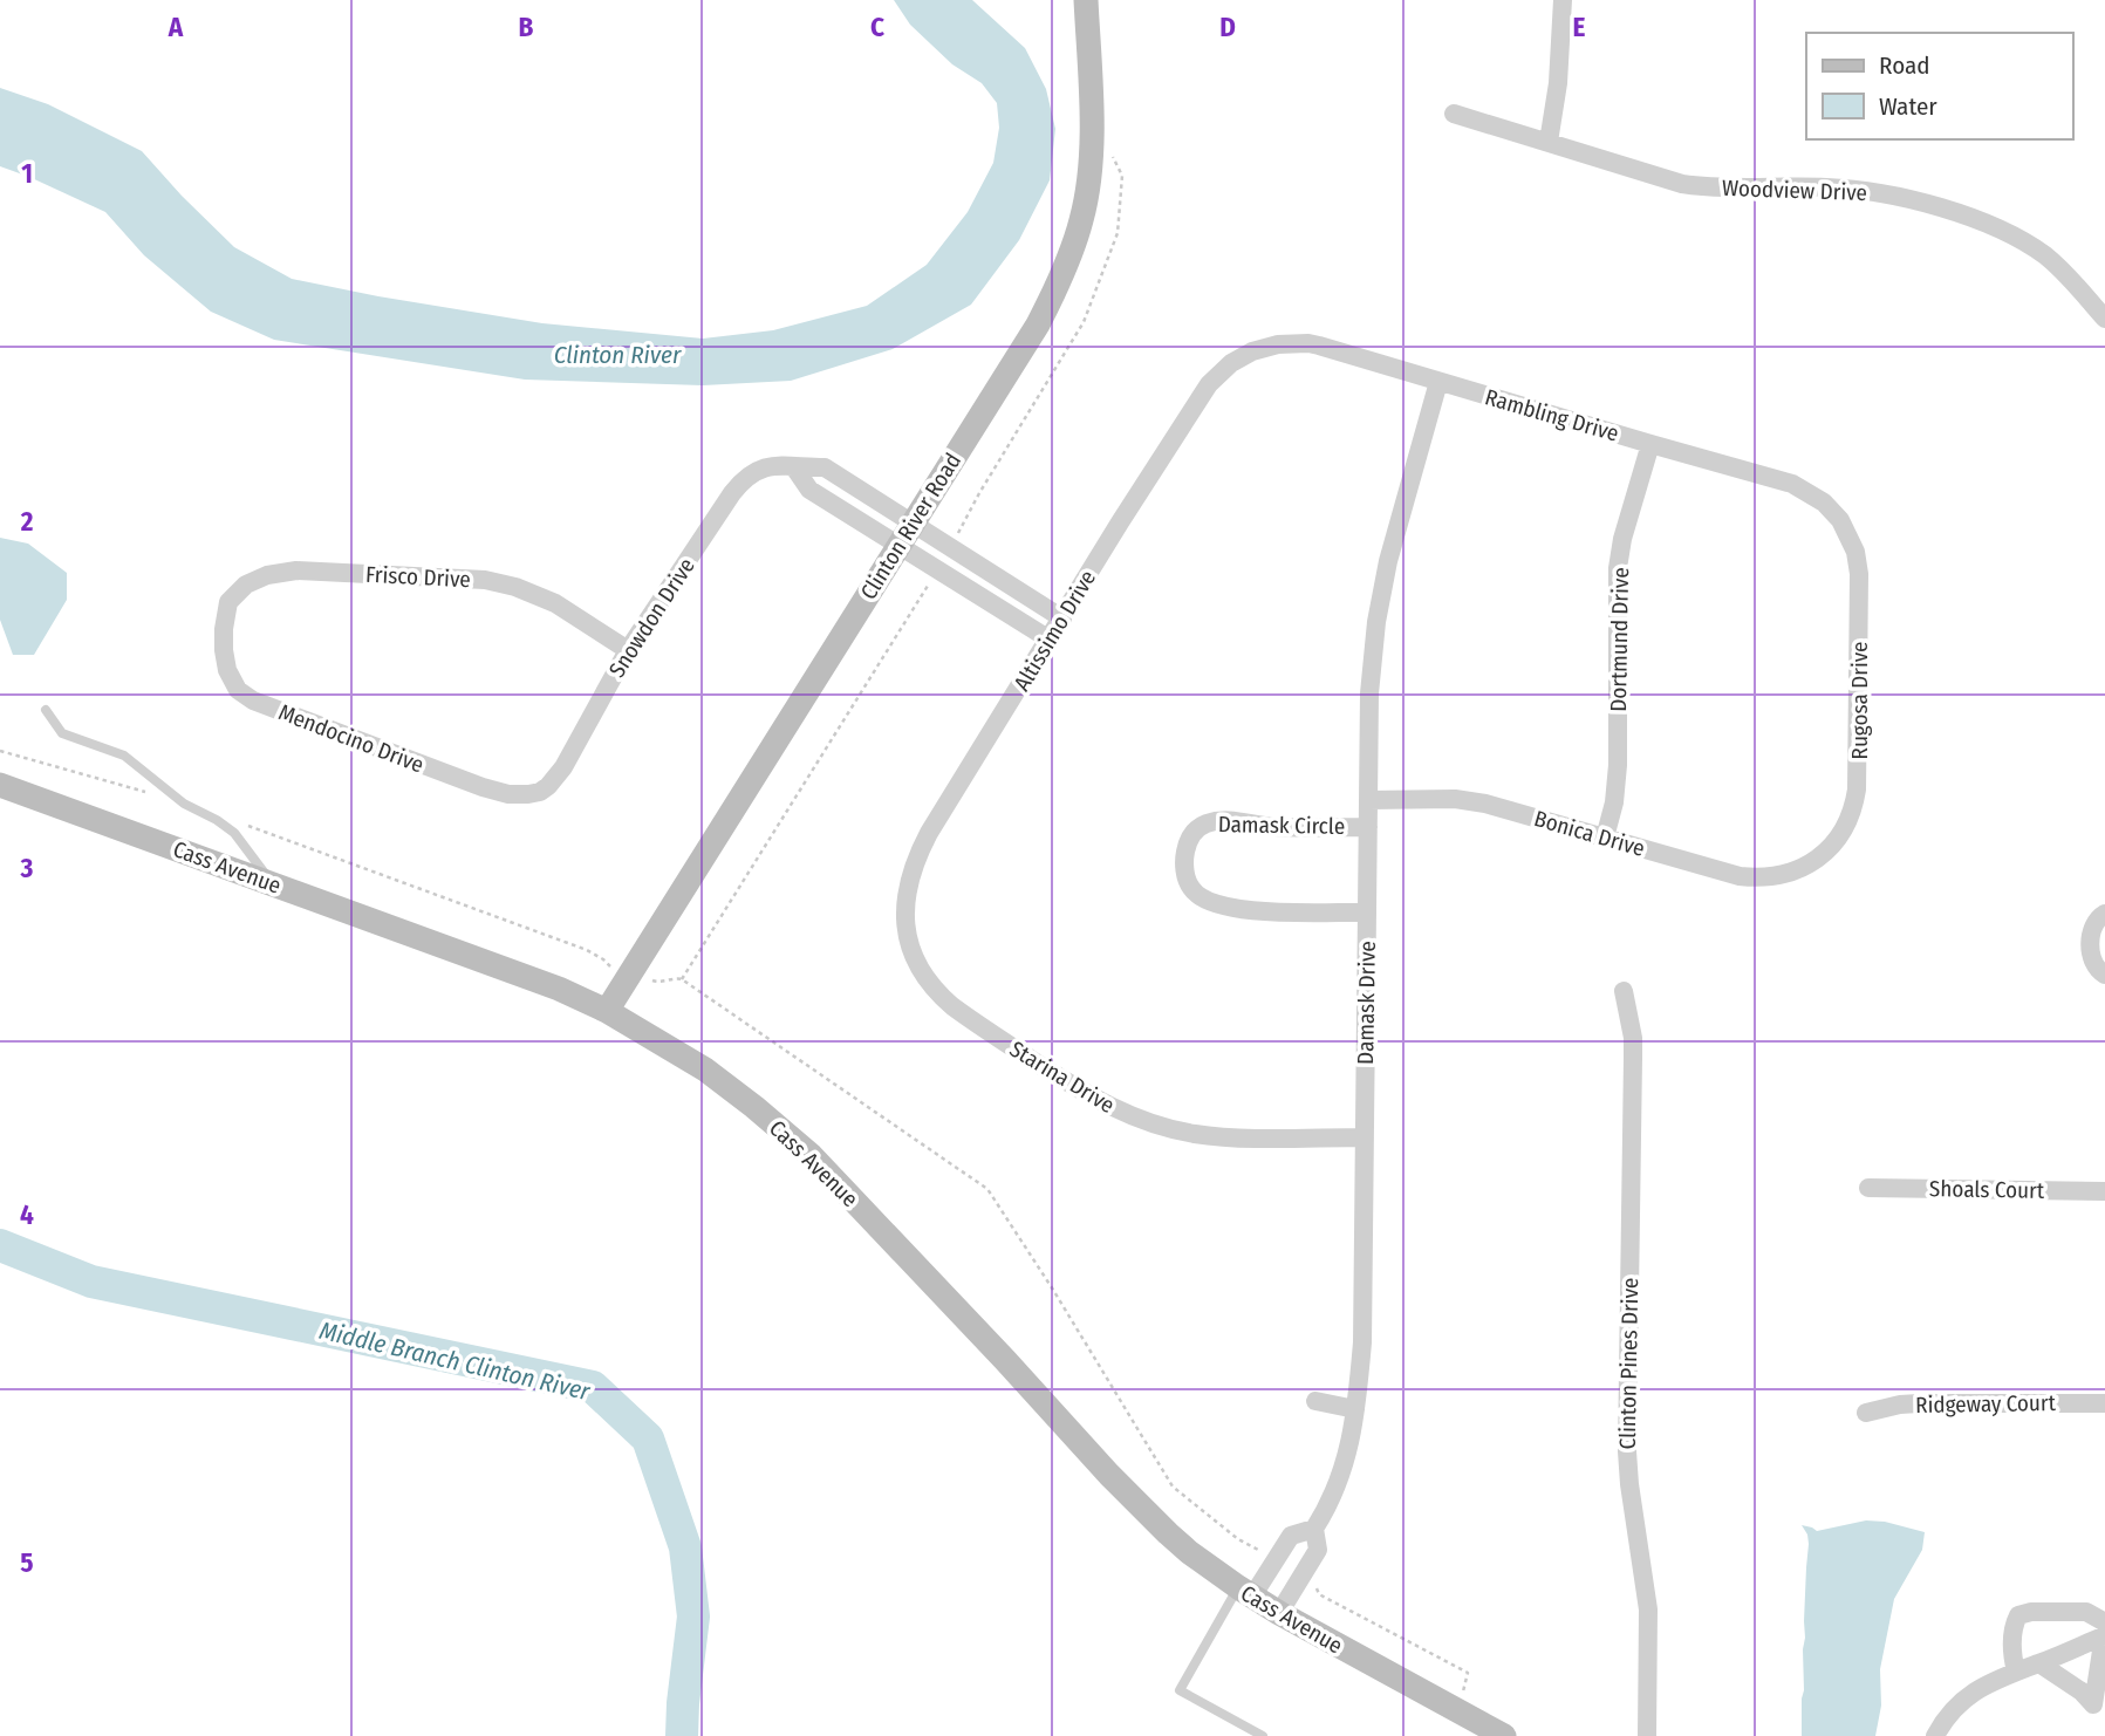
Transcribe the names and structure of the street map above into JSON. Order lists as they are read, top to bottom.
{
  "streets": {
    "main road": ["Clinton River Road", "Cass Avenue"],
    "street": [
      "Woodview Drive",
      "Rambling Drive",
      "Frisco Drive",
      "Snowdon Drive",
      "Altissimo Drive",
      "Dortmund Drive",
      "Rugosa Drive",
      "Mendocino Drive",
      "Damask Circle",
      "Bonica Drive",
      "Damask Drive",
      "Starina Drive",
      "Shoals Court",
      "Clinton Pines Drive",
      "Ridgeway Court"
    ]
  },
  "crossings": [
    ["Rambling Drive", "Altissimo Drive"],
    ["Rambling Drive", "Dortmund Drive"],
    ["Rambling Drive", "Rugosa Drive"],
    ["Rambling Drive", "Damask Drive"],
    ["Clinton River Road", "Snowdon Drive"],
    ["Clinton River Road", "Cass Avenue"],
    ["Frisco Drive", "Snowdon Drive"],
    ["Frisco Drive", "Mendocino Drive"],
    ["Snowdon Drive", "Altissimo Drive"],
    ["Snowdon Drive", "Mendocino Drive"],
    ["Altissimo Drive", "Starina Drive"],
    ["Dortmund Drive", "Bonica Drive"],
    ["Rugosa Drive", "Bonica Drive"],
    ["Damask Circle", "Damask Drive"],
    ["Bonica Drive", "Damask Drive"],
    ["Cass Avenue", "Damask Drive"],
    ["Damask Drive", "Starina Drive"]
  ],
  "water": ["Clinton River", "Middle Branch Clinton River"],
  "legend": ["Road", "Water"],
  "grid": {
    "columns": [
      "A",
      "B",
      "C",
      "D",
      "E"
    ],
    "rows": [
      "1",
      "2",
      "3",
      "4",
      "5"
    ]
  }
}
